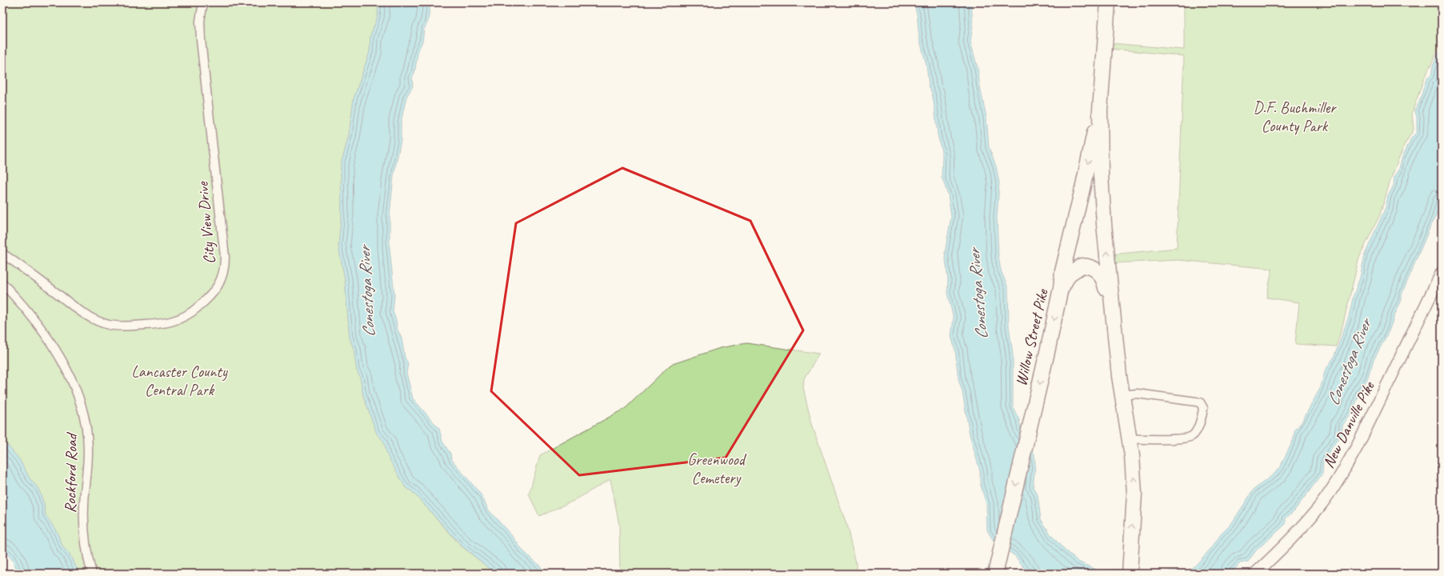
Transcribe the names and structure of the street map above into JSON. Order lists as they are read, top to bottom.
{
  "streets": {
    "highway": ["Willow Street Pike"],
    "main road": ["New Danville Pike"],
    "street": ["City View Drive", "Rockford Road"]
  },
  "water": ["Conestoga River"],
  "parks": ["D.F. Buchmiller County Park", "Lancaster County Central Park", "Greenwood Cemetery"]
}
